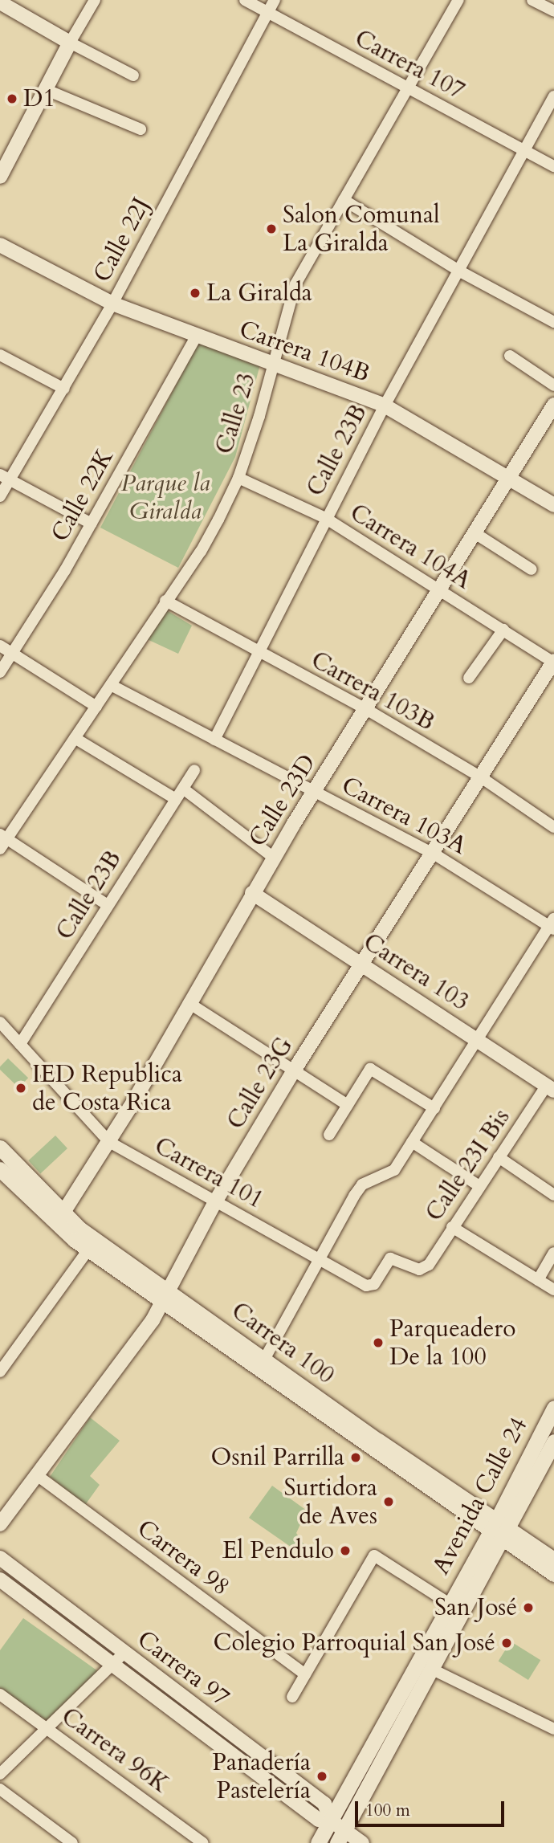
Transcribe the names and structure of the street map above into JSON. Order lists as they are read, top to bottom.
{
  "streets": {
    "main road": ["Carrera 100", "Avenida Calle 24"],
    "street": [
      "Carrera 107",
      "Calle 22J",
      "Carrera 104B",
      "Calle 23",
      "Calle 23B",
      "Calle 22K",
      "Carrera 104A",
      "Carrera 103B",
      "Calle 23D",
      "Carrera 103A",
      "Carrera 103",
      "Calle 23G",
      "Calle 23I Bis",
      "Carrera 101",
      "Carrera 98",
      "Carrera 97",
      "Carrera 96K"
    ]
  },
  "crossings": [
    ["Carrera 107", "Calle 22J"],
    ["Carrera 107", "Calle 23"],
    ["Carrera 107", "Calle 23B"],
    ["Calle 22J", "Carrera 104B"],
    ["Carrera 104B", "Calle 23"],
    ["Carrera 104B", "Calle 23B"],
    ["Carrera 104B", "Calle 22K"],
    ["Carrera 104B", "Calle 23D"],
    ["Calle 23", "Carrera 104A"],
    ["Calle 23", "Carrera 103B"],
    ["Calle 23", "Carrera 103A"],
    ["Calle 23B", "Carrera 104A"],
    ["Calle 23B", "Carrera 103B"],
    ["Calle 23B", "Carrera 103A"],
    ["Calle 23B", "Carrera 101"],
    ["Carrera 104A", "Calle 23D"],
    ["Carrera 104A", "Calle 23G"],
    ["Carrera 103B", "Calle 23D"],
    ["Carrera 103B", "Calle 23G"],
    ["Calle 23D", "Carrera 103A"],
    ["Calle 23D", "Carrera 103"],
    ["Calle 23D", "Carrera 101"],
    ["Calle 23D", "Carrera 100"],
    ["Carrera 103A", "Calle 23G"],
    ["Carrera 103", "Calle 23G"],
    ["Carrera 103", "Calle 23I Bis"],
    ["Calle 23G", "Carrera 101"],
    ["Calle 23G", "Carrera 100"],
    ["Calle 23G", "Carrera 98"],
    ["Calle 23I Bis", "Carrera 101"],
    ["Carrera 100", "Avenida Calle 24"],
    ["Avenida Calle 24", "Carrera 97"]
  ],
  "parks": ["Parque la Giralda"],
  "places": [
    "D1",
    "Salon Comunal La Giralda",
    "La Giralda",
    "IED Republica de Costa Rica",
    "Parqueadero De la 100",
    "Osnil Parrilla",
    "Surtidora de Aves",
    "El Pendulo",
    "San José",
    "Colegio Parroquial San José",
    "Panadería Pastelería"
  ],
  "scale_bar": "100 m"
}
